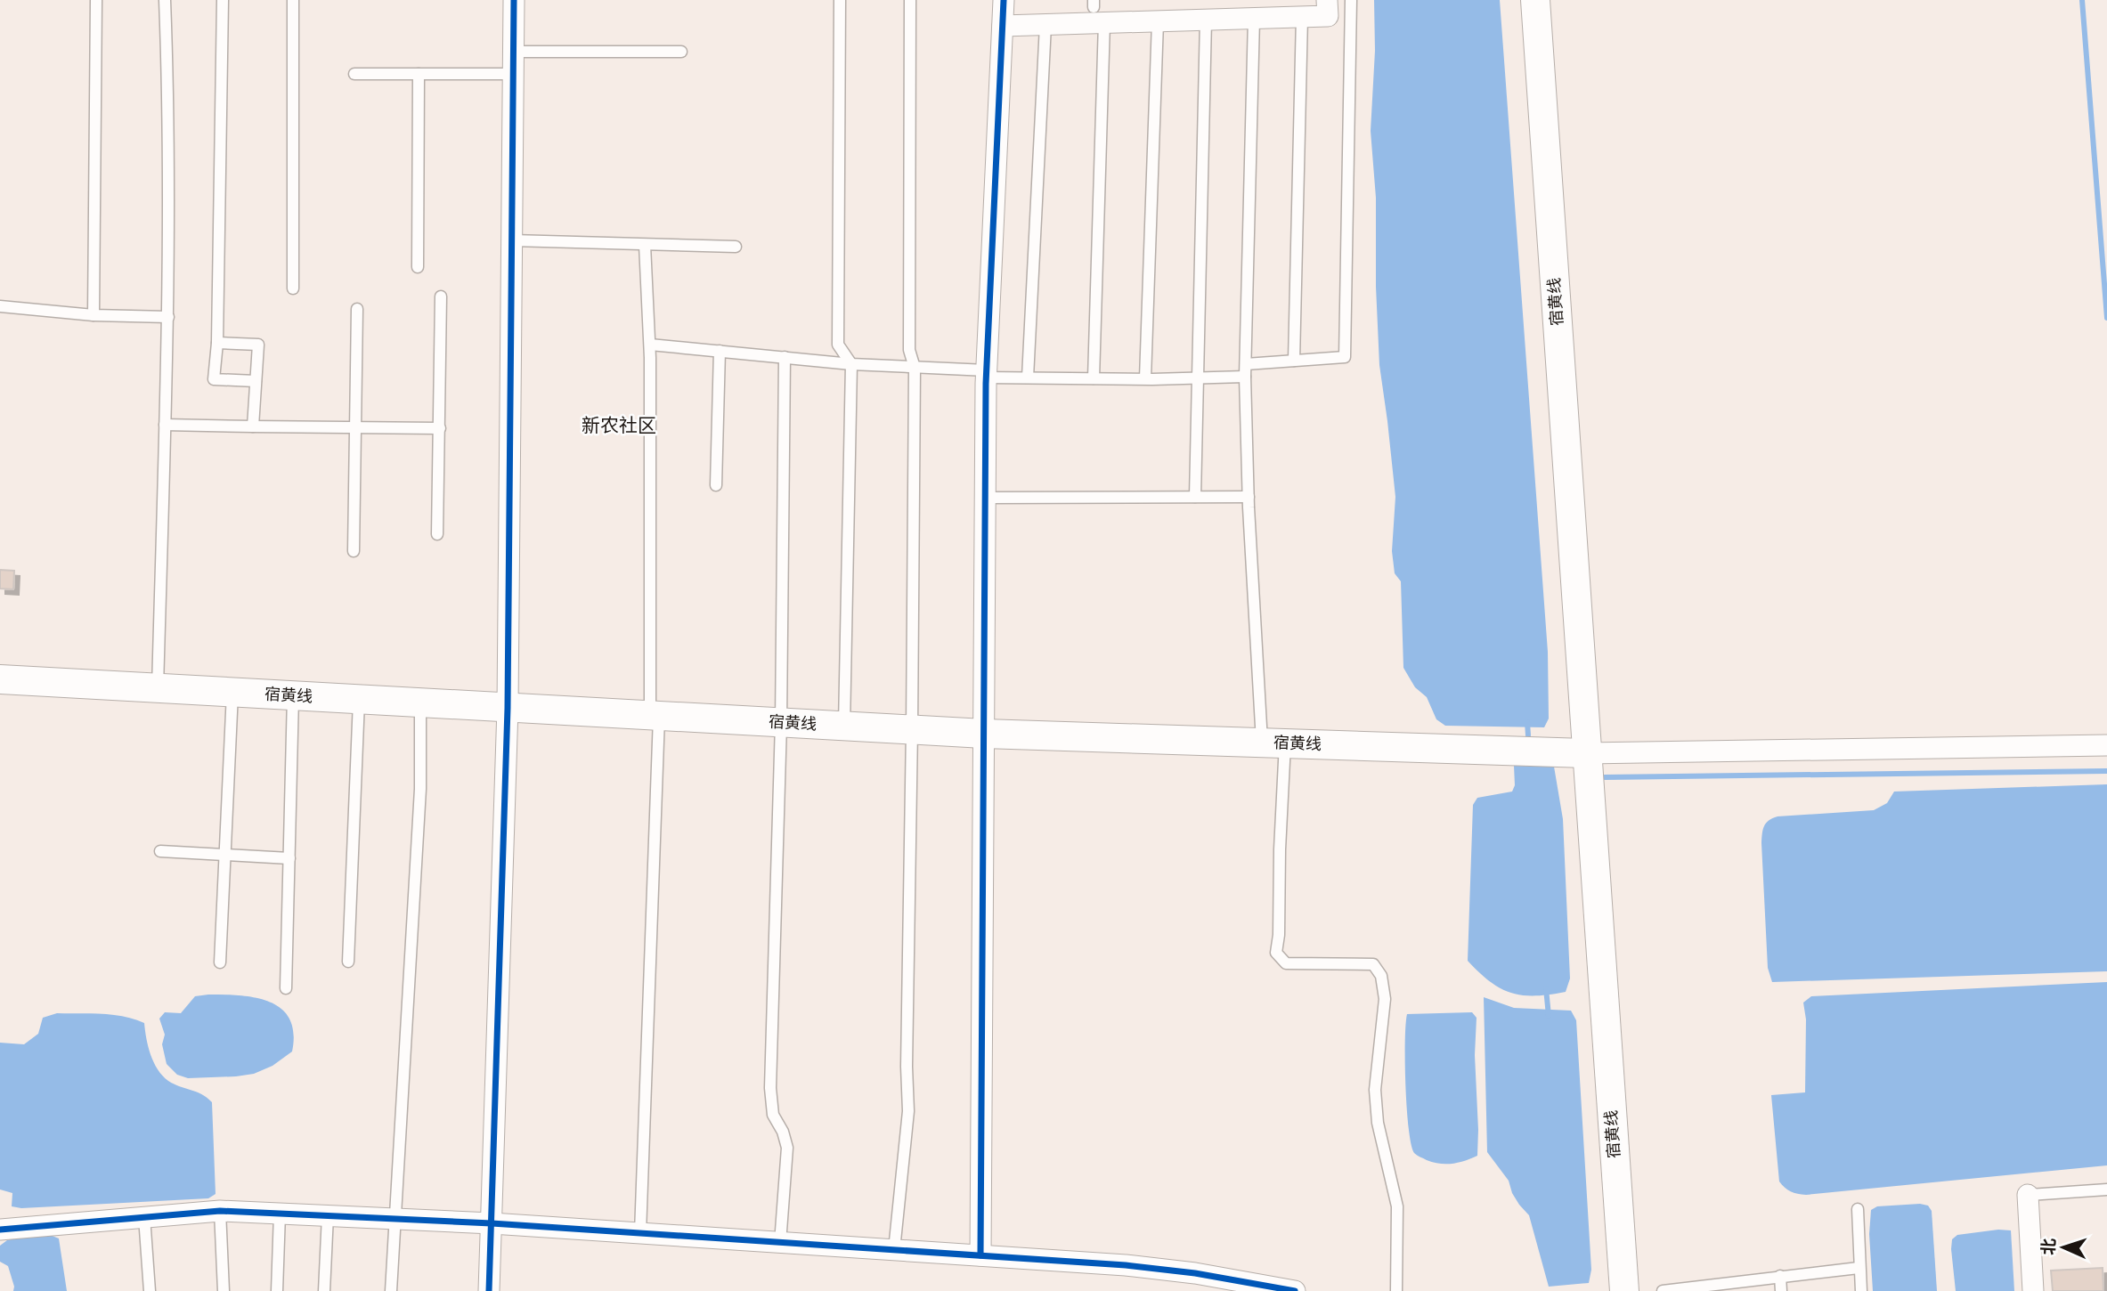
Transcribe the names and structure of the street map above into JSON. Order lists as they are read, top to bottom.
{
  "streets": {
    "main road": ["宿黄线"]
  },
  "districts": ["新农社区"],
  "north": "left"
}
